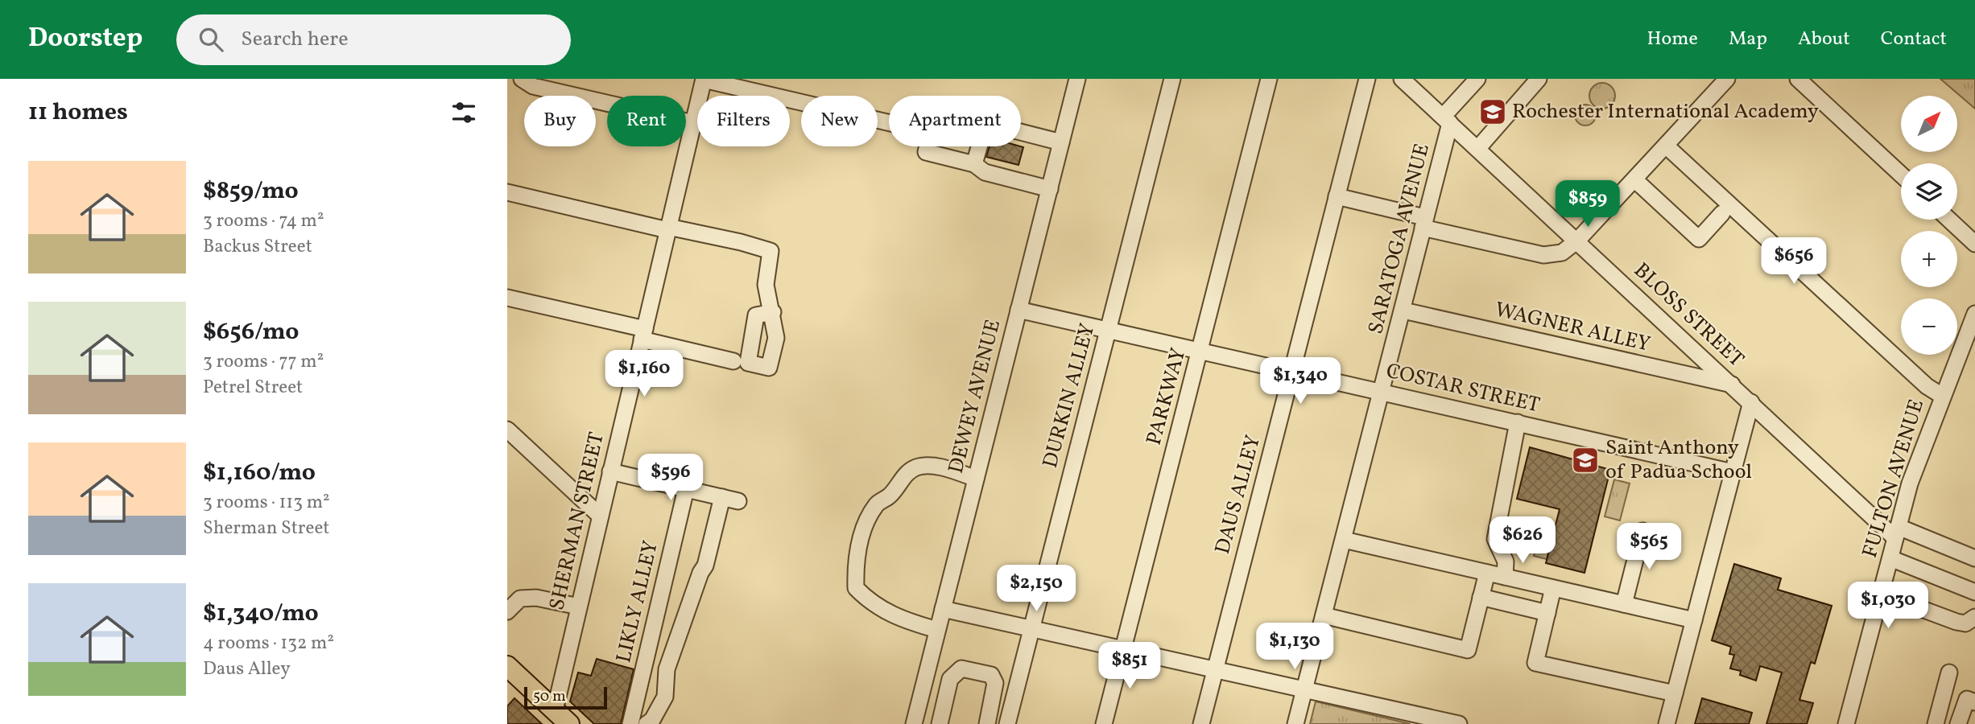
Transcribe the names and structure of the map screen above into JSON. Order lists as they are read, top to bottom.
{
  "streets": {
    "street": [
      "SARATOGA AVENUE",
      "BLOSS STREET",
      "WAGNER ALLEY",
      "COSTAR STREET",
      "DURKIN ALLEY",
      "DEWEY AVENUE",
      "PARKWAY",
      "FULTON AVENUE",
      "DAUS ALLEY",
      "SHERMAN STREET",
      "LIKLY ALLEY"
    ]
  },
  "crossings": [
    ["SARATOGA AVENUE", "BLOSS STREET"],
    ["SARATOGA AVENUE", "WAGNER ALLEY"],
    ["SARATOGA AVENUE", "COSTAR STREET"],
    ["BLOSS STREET", "WAGNER ALLEY"],
    ["BLOSS STREET", "FULTON AVENUE"],
    ["COSTAR STREET", "DURKIN ALLEY"],
    ["COSTAR STREET", "DEWEY AVENUE"],
    ["COSTAR STREET", "PARKWAY"],
    ["COSTAR STREET", "DAUS ALLEY"]
  ],
  "places": {
    "school or university": ["Rochester International Academy", "Saint Anthony of Padua School"]
  },
  "scale_bar": "50 m",
  "north": "top right",
  "page": {
    "header": "Doorstep",
    "search": "Search here",
    "nav": [
      "Home",
      "Map",
      "About",
      "Contact"
    ],
    "heading": "11 homes",
    "map_buttons": ["+", "−"],
    "chip": [
      "Buy",
      "Rent",
      "Filters",
      "New",
      "Apartment"
    ],
    "list": [
      {
        "name": "$859/mo",
        "note": "3 rooms · 74 m² · Backus Street"
      },
      {
        "name": "$656/mo",
        "note": "3 rooms · 77 m² · Petrel Street"
      },
      {
        "name": "$1,160/mo",
        "note": "3 rooms · 113 m² · Sherman Street"
      },
      {
        "name": "$1,340/mo",
        "note": "4 rooms · 132 m² · Daus Alley"
      }
    ],
    "price": [
      "$859",
      "$656",
      "$1,160",
      "$1,340",
      "$596",
      "$626",
      "$565",
      "$2,150",
      "$1,030",
      "$1,130",
      "$851"
    ],
    "scale": "50 m"
  }
}
